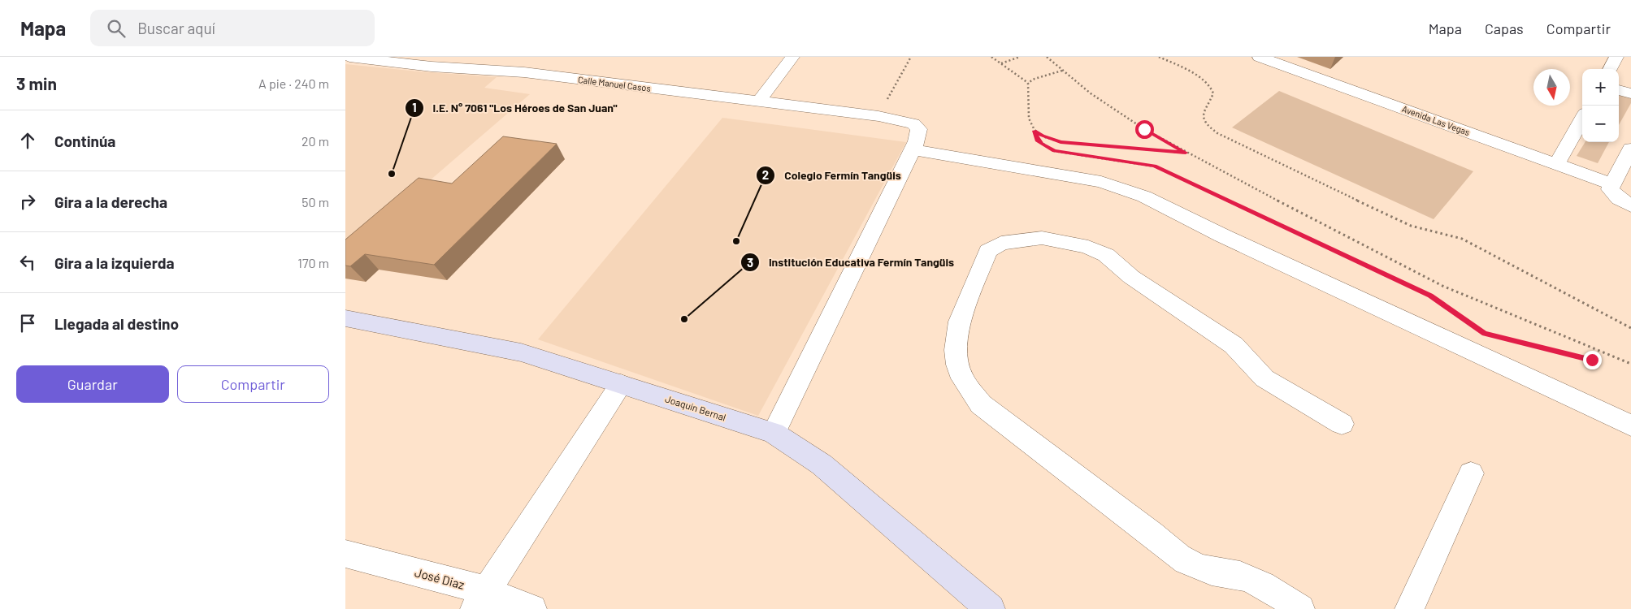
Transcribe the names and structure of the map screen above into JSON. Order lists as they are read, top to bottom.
{
  "streets": {
    "street": [
      "Calle Manuel Casos",
      "Avenida Las Vegas",
      "Joaquín Bernal",
      "José Diaz"
    ]
  },
  "places": ["I.E. N° 7061 \"Los Héroes de San Juan\"", "Colegio Fermín Tangüis", "Institución Educativa Fermín Tangüis"],
  "north": "bottom",
  "page": {
    "header": "Mapa",
    "search": "Buscar aquí",
    "nav": ["Mapa", "Capas", "Compartir"],
    "heading": ["3 min", "A pie · 240 m"],
    "map_buttons": ["+", "−"],
    "list": [
      ["Continúa", "20 m"],
      ["Gira a la derecha", "50 m"],
      ["Gira a la izquierda", "170 m"],
      "Llegada al destino"
    ],
    "buttons": ["Guardar", "Compartir"]
  }
}
